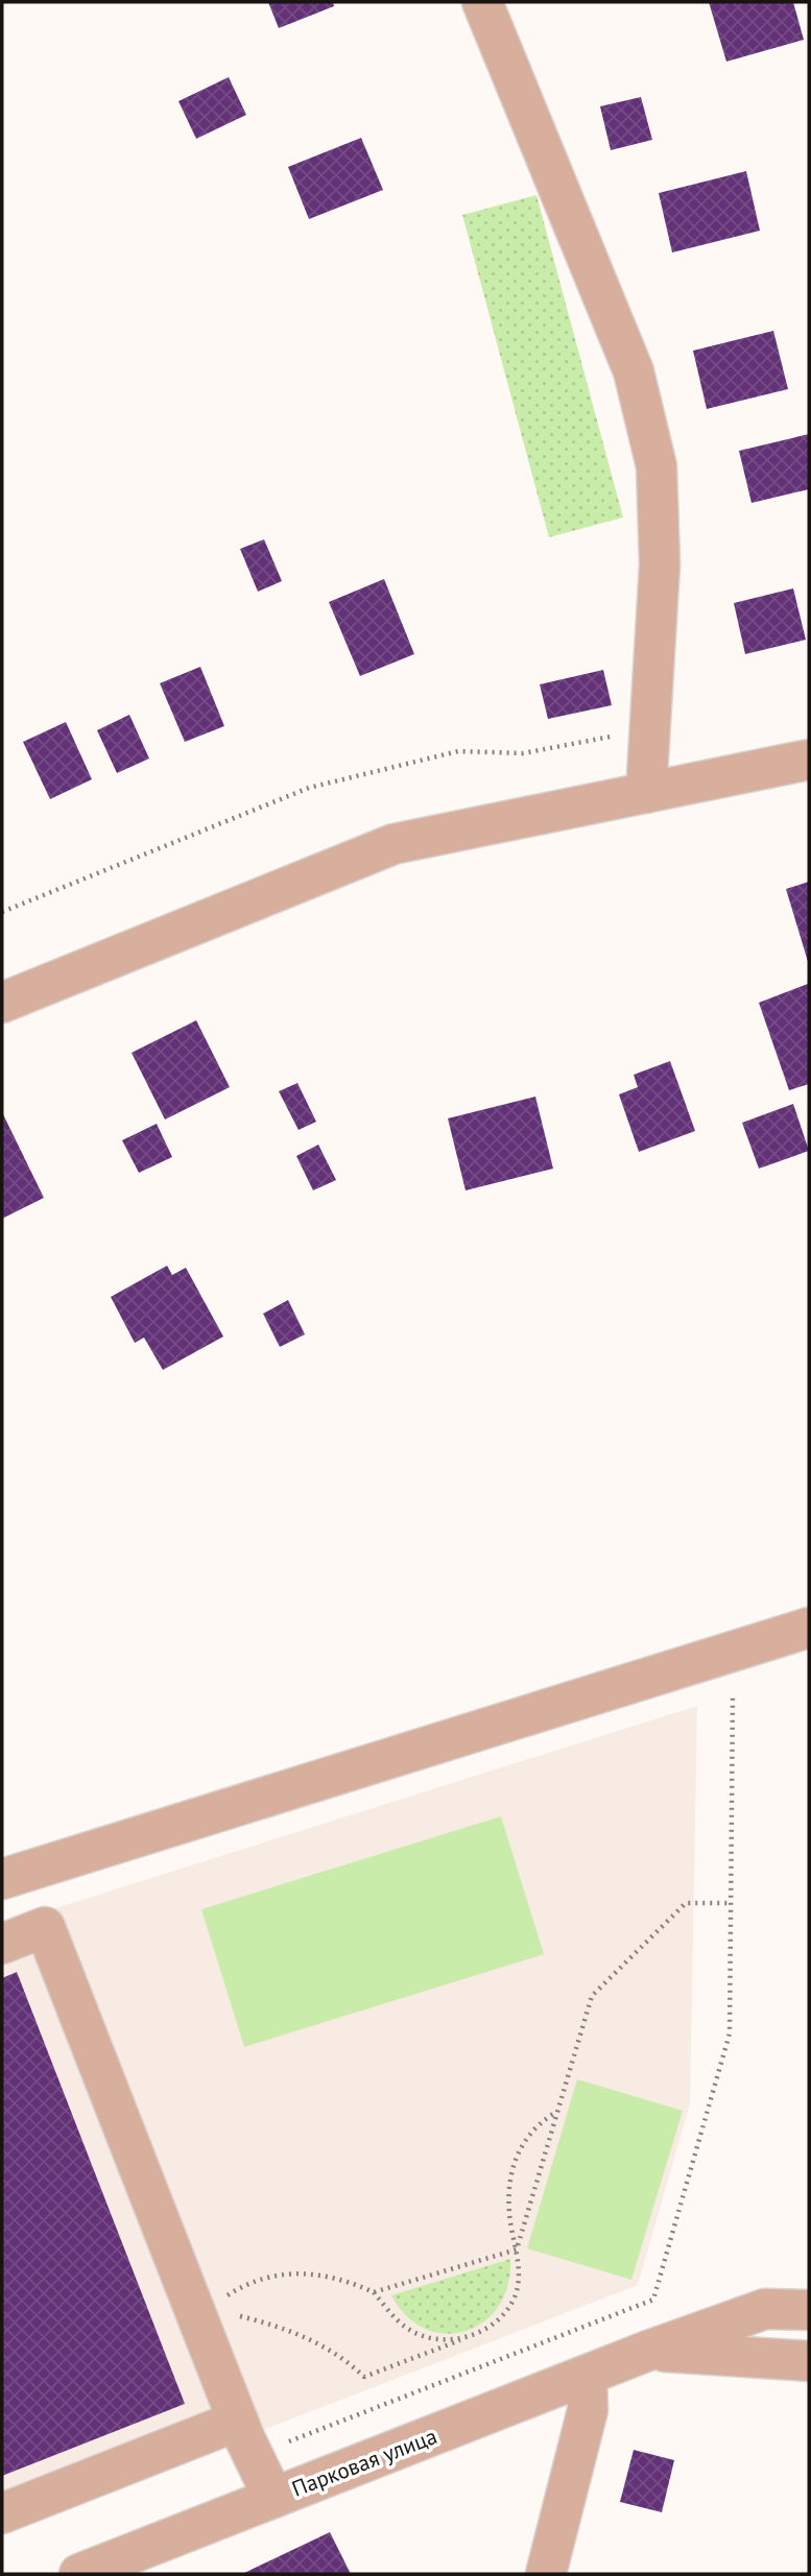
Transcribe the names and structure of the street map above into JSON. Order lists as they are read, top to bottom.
{
  "streets": {
    "street": ["Парковая улица"]
  }
}
